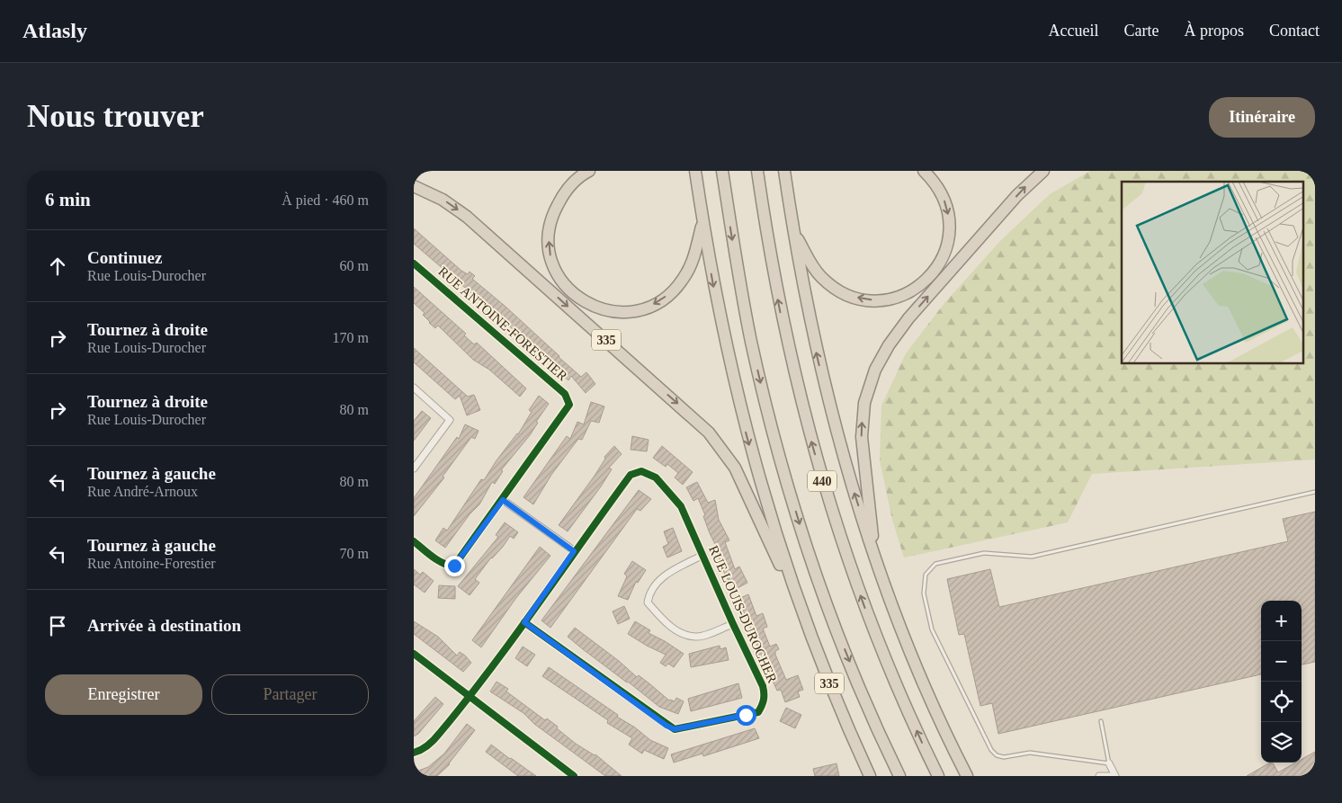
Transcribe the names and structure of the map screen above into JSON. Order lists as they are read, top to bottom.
{
  "streets": {
    "highway": ["335", "440"],
    "street": ["RUE ANTOINE-FORESTIER", "RUE LOUIS-DUROCHER"]
  },
  "page": {
    "header": "Atlasly",
    "nav": [
      "Accueil",
      "Carte",
      "À propos",
      "Contact"
    ],
    "buttons": [
      "Itinéraire",
      ["Enregistrer", "Partager"]
    ],
    "title": "Nous trouver",
    "heading": ["6 min", "À pied · 460 m"],
    "list": [
      ["Continuez", "Rue Louis-Durocher", "60 m"],
      ["Tournez à droite", "Rue Louis-Durocher", "170 m"],
      ["Tournez à droite", "Rue Louis-Durocher", "80 m"],
      ["Tournez à gauche", "Rue André-Arnoux", "80 m"],
      ["Tournez à gauche", "Rue Antoine-Forestier", "70 m"],
      "Arrivée à destination"
    ],
    "map_buttons": ["+", "−"]
  }
}
